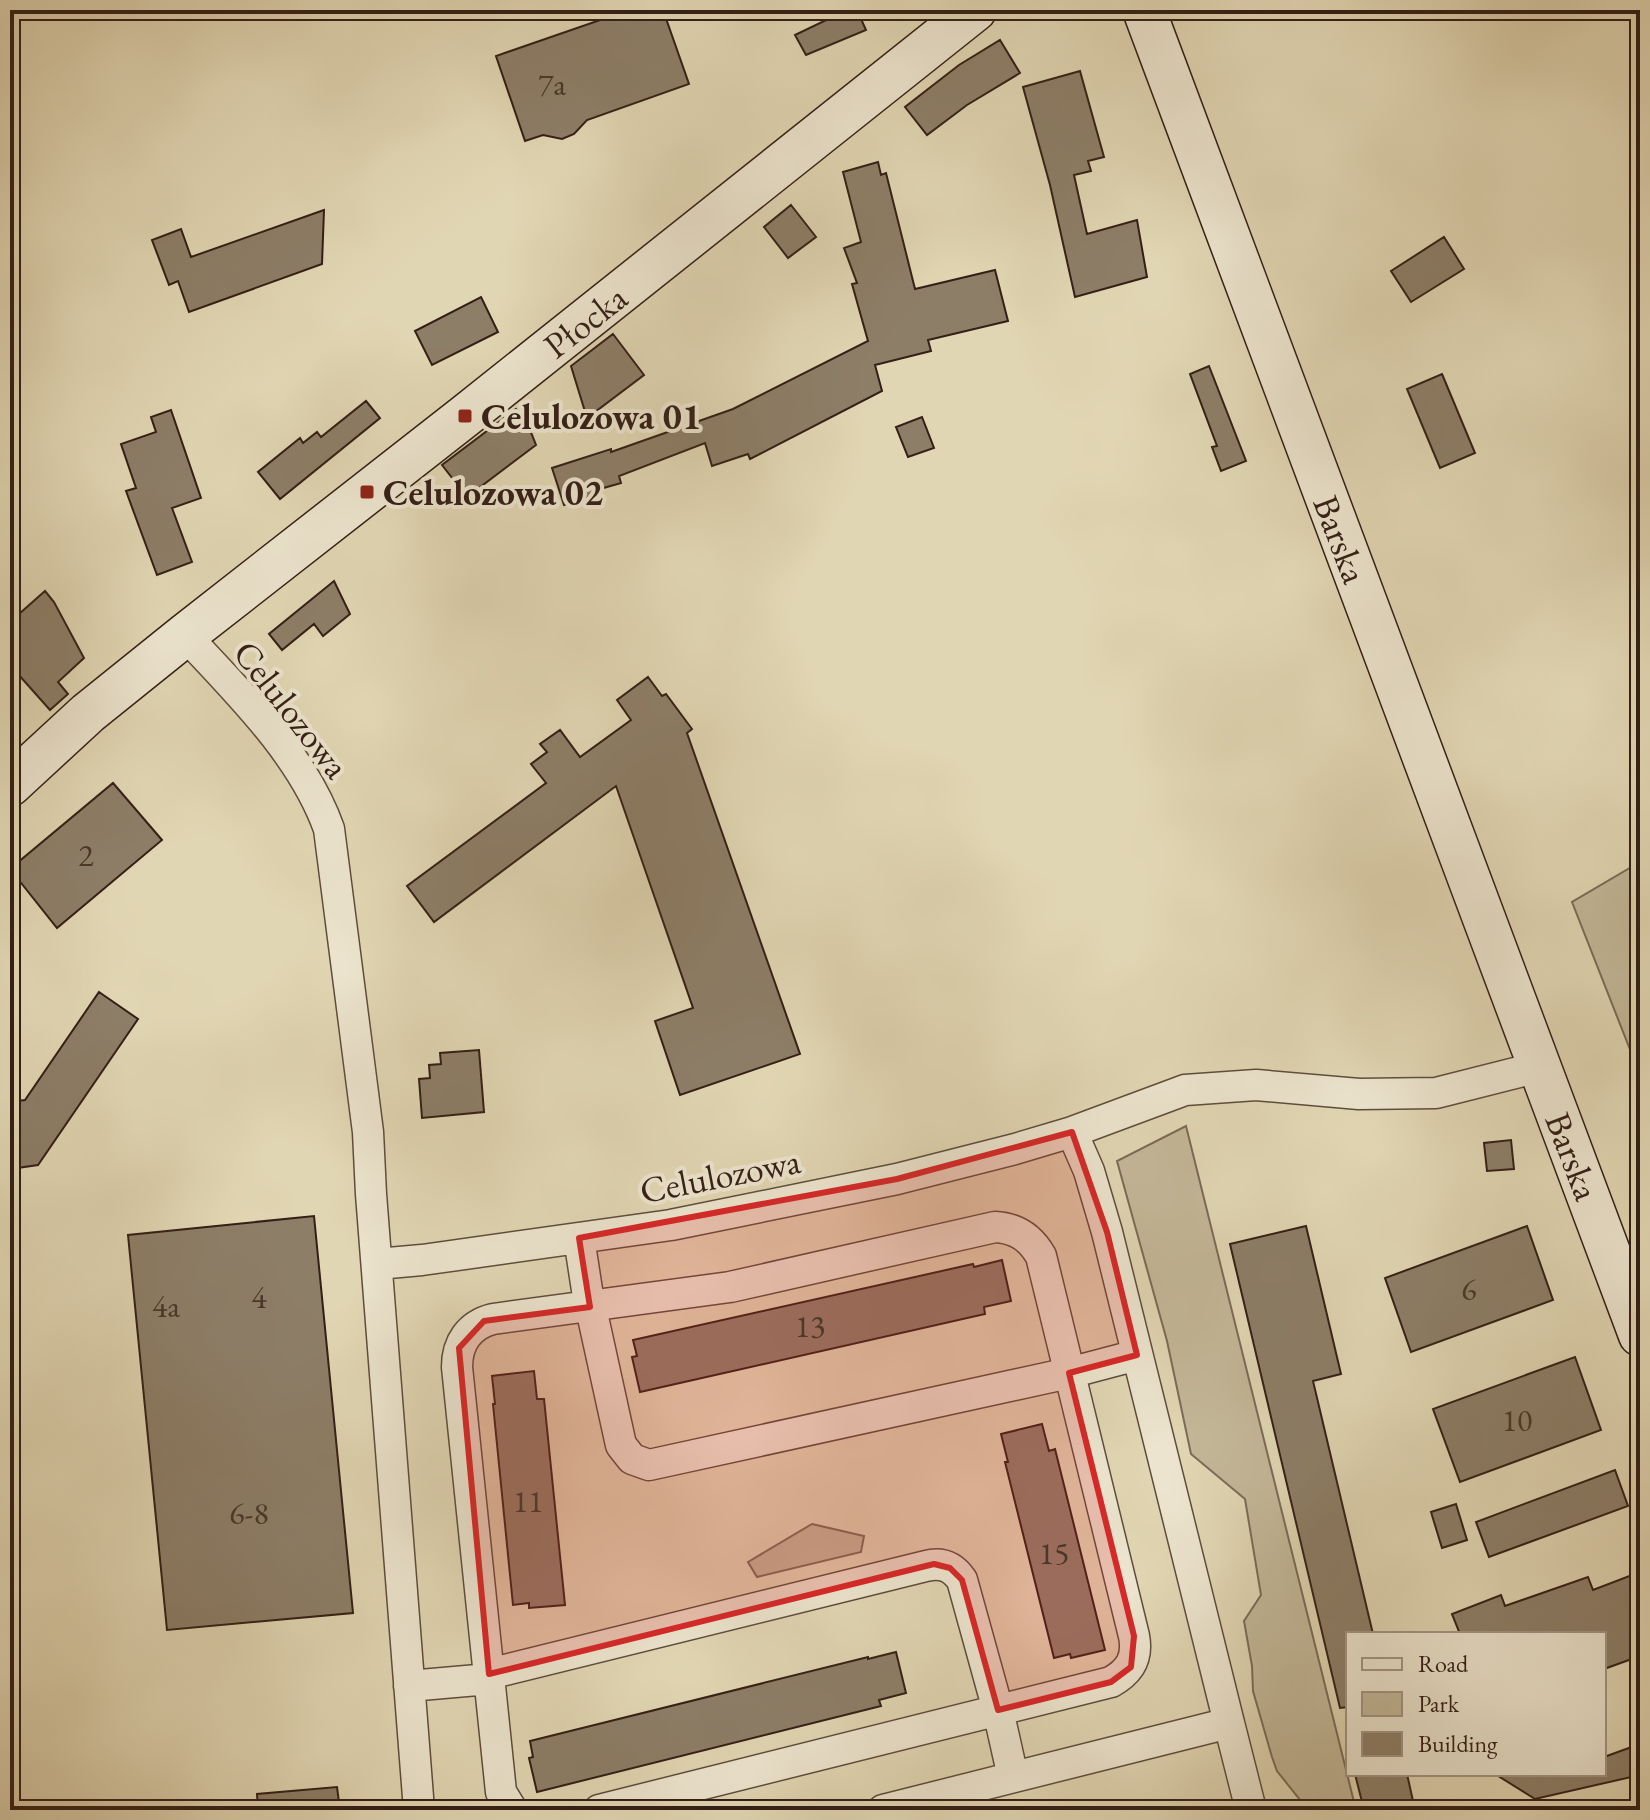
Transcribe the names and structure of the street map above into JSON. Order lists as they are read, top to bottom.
{
  "streets": {
    "street": ["Płocka", "Barska", "Celulozowa"]
  },
  "crossings": [
    ["Płocka", "Celulozowa"],
    ["Barska", "Celulozowa"]
  ],
  "places": {
    "transit": ["Celulozowa 01", "Celulozowa 02"]
  },
  "house_numbers": [
    "7a",
    "2",
    "6",
    "4",
    "4a",
    "13",
    "10",
    "11",
    "6-8",
    "15"
  ],
  "legend": ["Road", "Park", "Building"]
}
